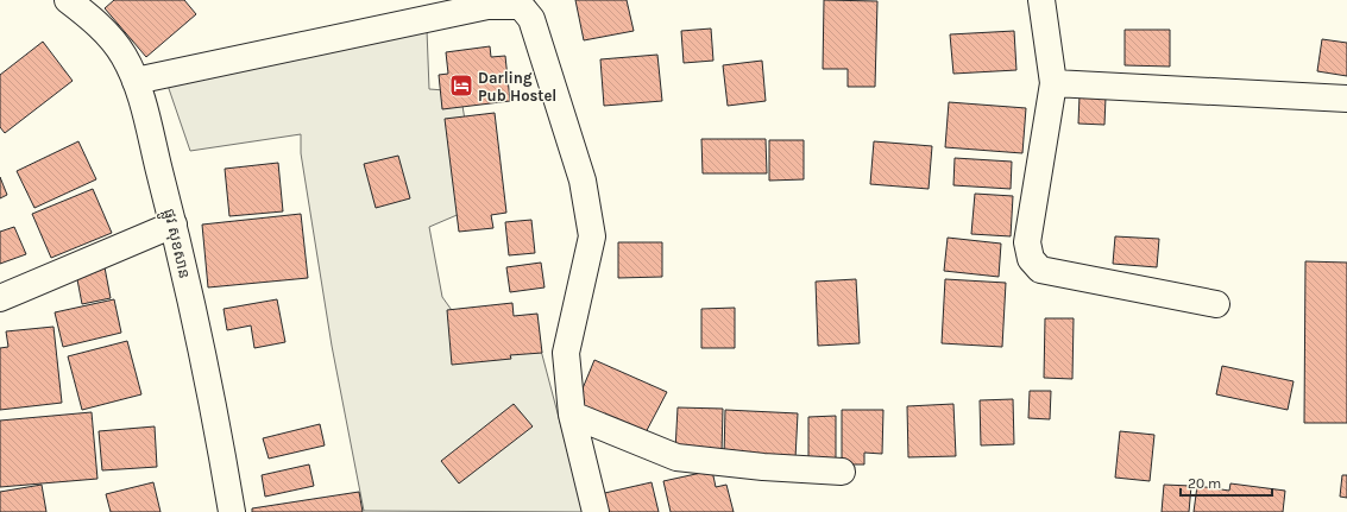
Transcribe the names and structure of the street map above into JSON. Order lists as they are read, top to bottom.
{
  "streets": {
    "street": ["ផ្លូវ សុខសាន"]
  },
  "places": {
    "hotel": ["Darling Pub Hostel"]
  },
  "scale_bar": "20 m"
}
